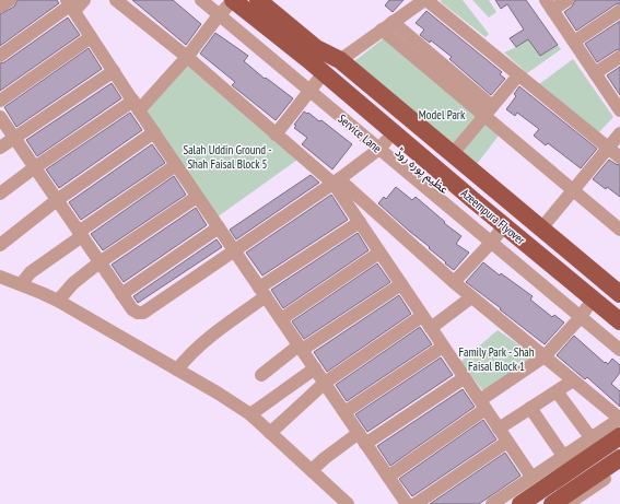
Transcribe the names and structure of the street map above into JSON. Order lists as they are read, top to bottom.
{
  "streets": {
    "main road": ["عظیم پورہ روڈ", "Azeempura Flyover"]
  },
  "crossings": [
    ["عظیم پورہ روڈ", "Azeempura Flyover"]
  ],
  "parks": ["Model Park", "Salah Uddin Ground - Shah Faisal Block 5", "Family Park - Shah Faisal Block 1"]
}
